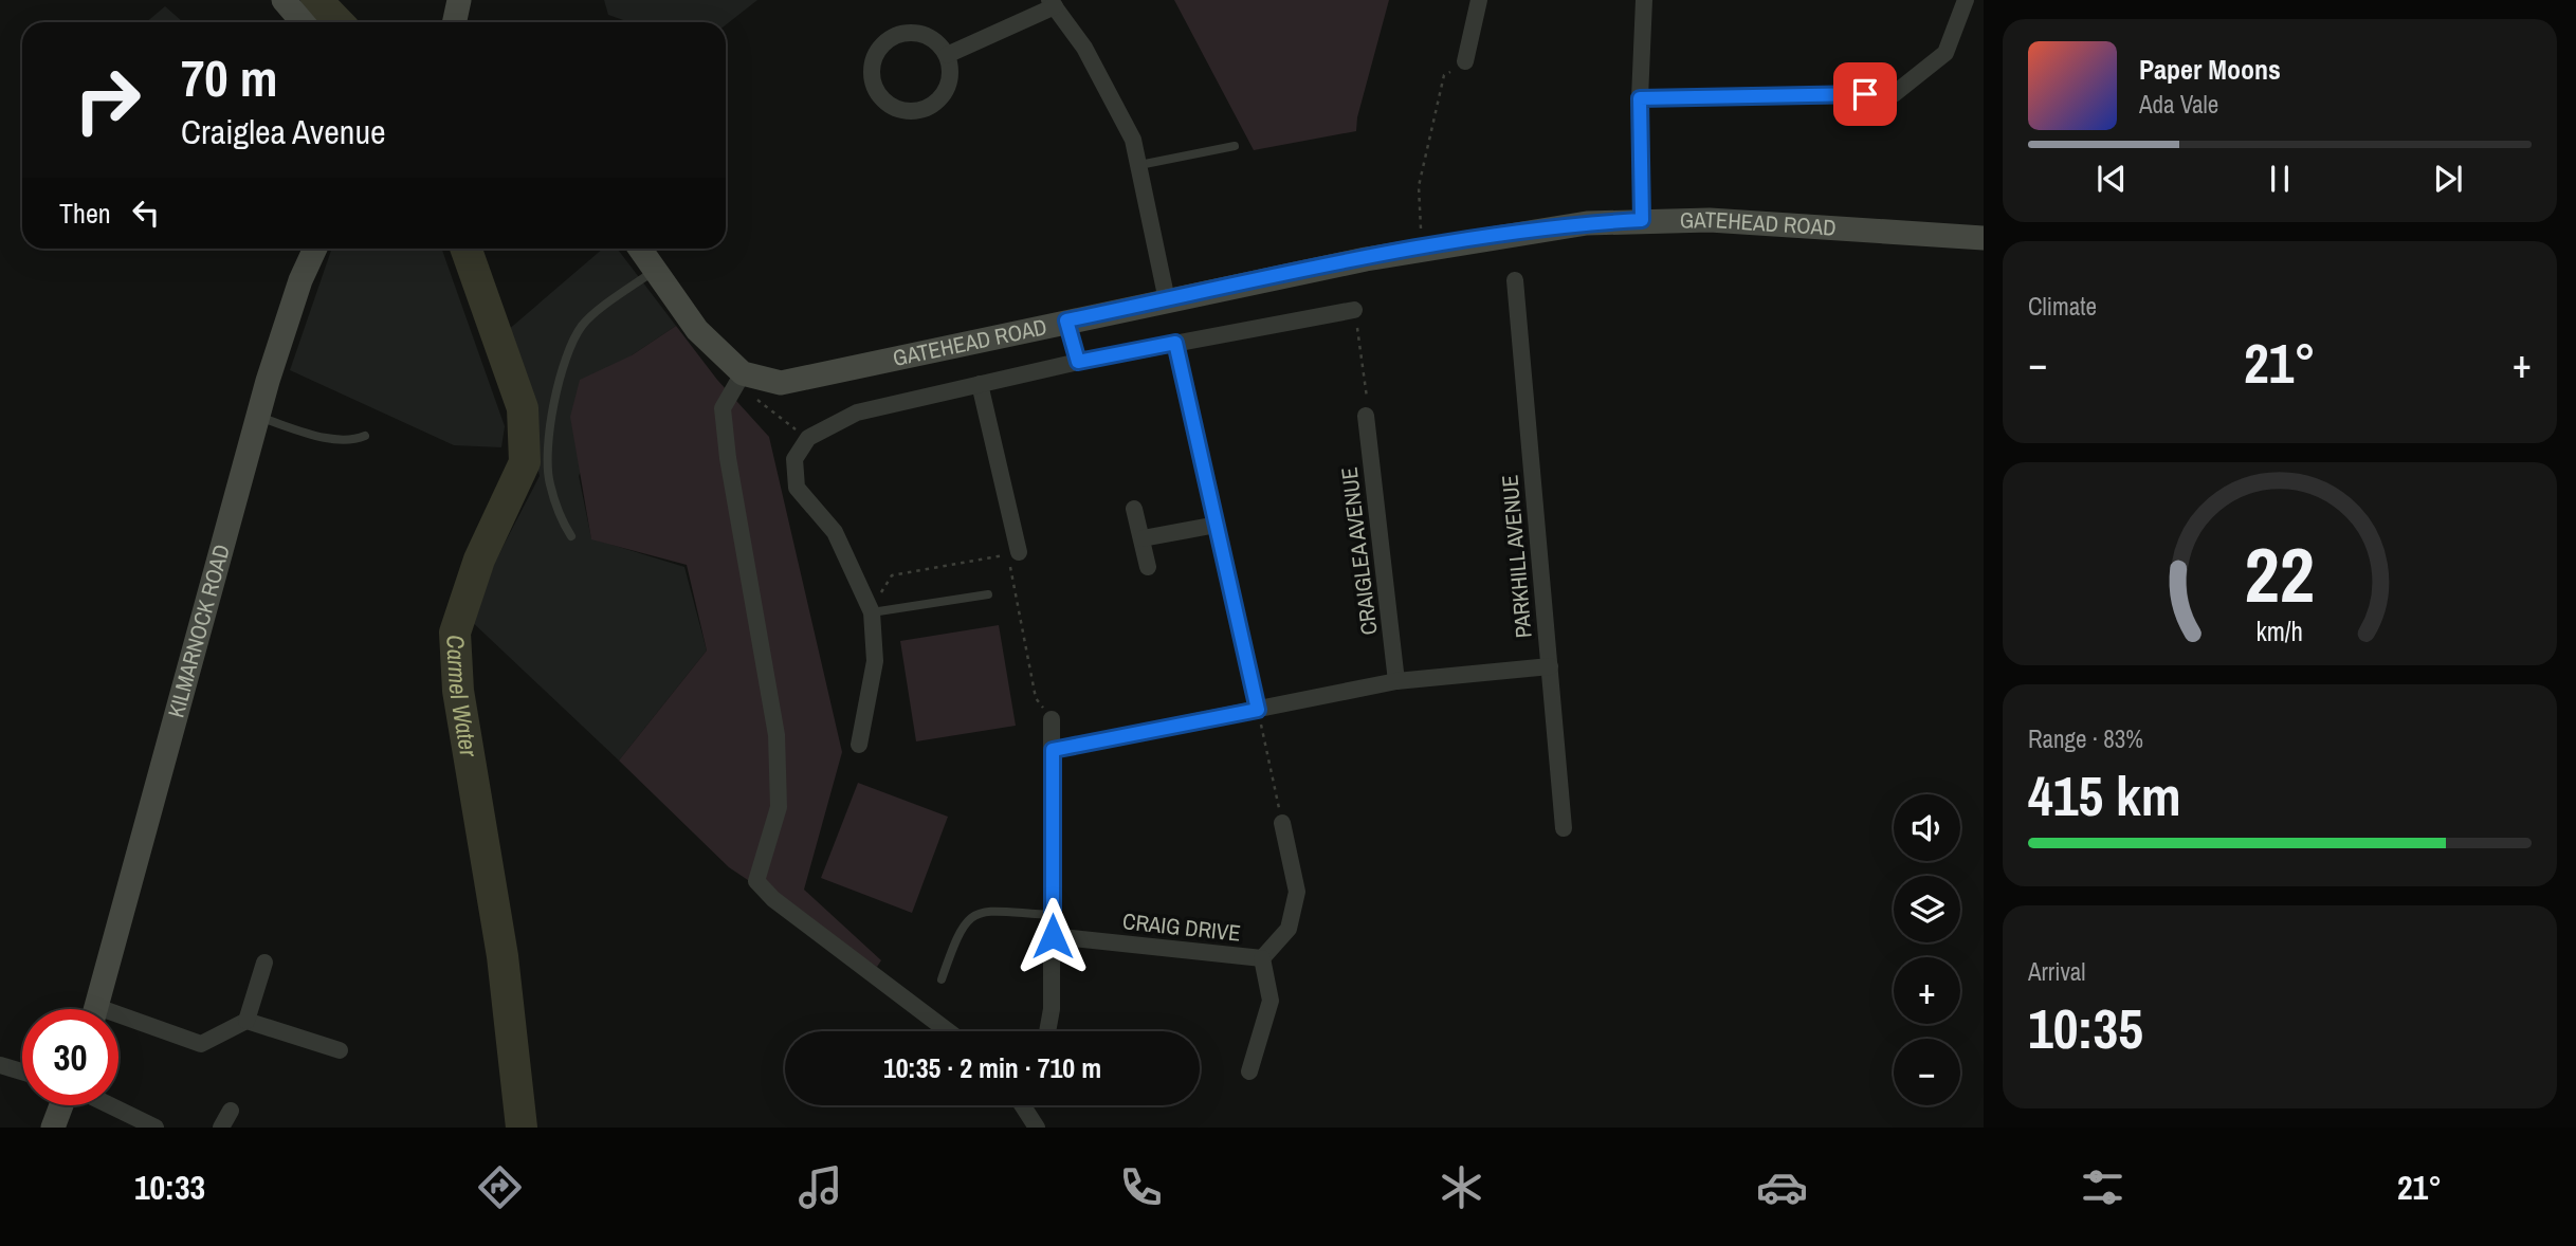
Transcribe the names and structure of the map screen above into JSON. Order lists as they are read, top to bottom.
{
  "streets": {
    "main road": ["GATEHEAD ROAD", "KILMARNOCK ROAD"],
    "street": ["CRAIGLEA AVENUE", "PARKHILL AVENUE", "CRAIG DRIVE"]
  },
  "water": ["Carmel Water"],
  "page": {
    "turn": ["70 m", "Craiglea Avenue"],
    "song": ["Paper Moons", "Ada Vale"],
    "then": "Then",
    "tile": [
      "Climate",
      ["Range · 83%", "415 km"],
      ["Arrival", "10:35"]
    ],
    "heat": ["−", "21°", "+"],
    "map_buttons": ["+", "−"],
    "limit": "30",
    "trip": "10:35 · 2 min · 710 m",
    "tabs": ["10:33", "21°"],
    "gauge": ["22", "km/h"]
  }
}
